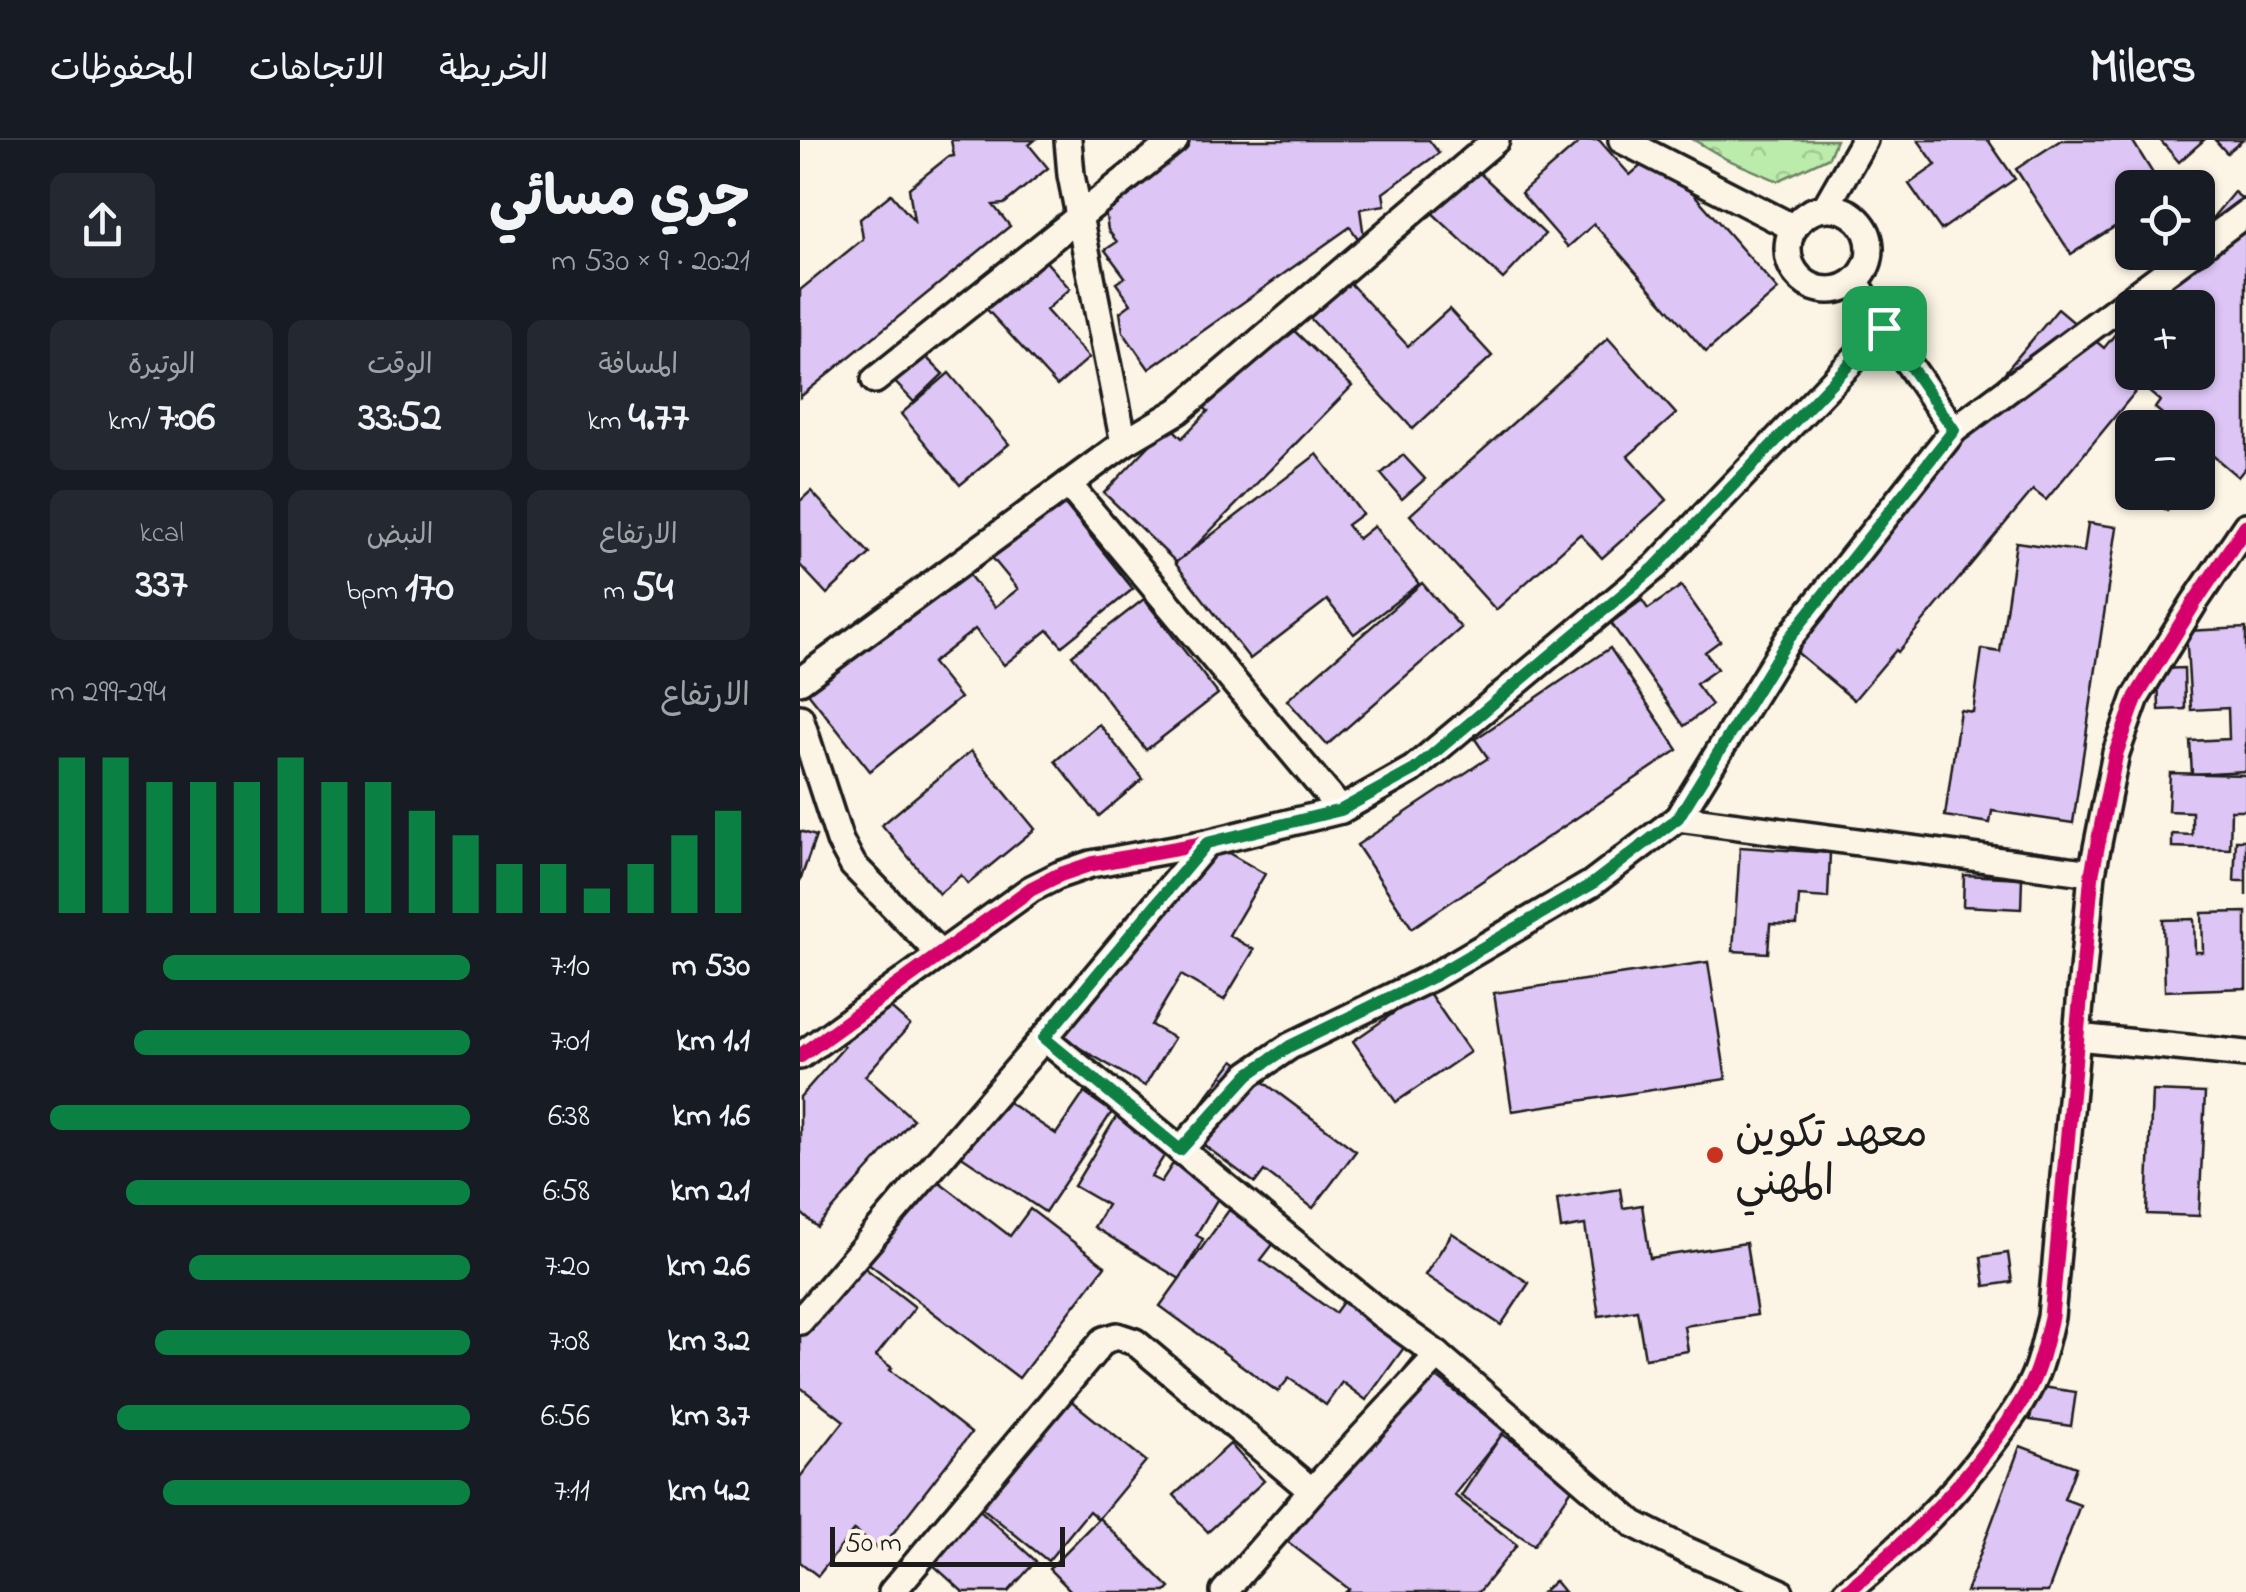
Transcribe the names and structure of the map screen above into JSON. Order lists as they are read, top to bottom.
{
  "places": ["معهد تكوين المهني"],
  "scale_bar": "50 m",
  "page": {
    "header": "Milers",
    "nav": ["الخريطة", "الاتجاهات", "المحفوظات"],
    "heading": ["جري مسائي", "20:21 · 9 × 530 m"],
    "map_buttons": ["+", "−"],
    "stats": [
      ["المسافة", "4.77 km"],
      ["الوقت", "33:52"],
      ["الوتيرة", "7:06 /km"],
      ["الارتفاع", "54 m"],
      ["النبض", "170 bpm"],
      ["kcal", "337"]
    ],
    "chart": ["الارتفاع", "294–299 m"],
    "list": [
      {
        "name": "530 m",
        "note": "7:10"
      },
      {
        "name": "1.1 km",
        "note": "7:01"
      },
      {
        "name": "1.6 km",
        "note": "6:38"
      },
      {
        "name": "2.1 km",
        "note": "6:58"
      },
      {
        "name": "2.6 km",
        "note": "7:20"
      },
      {
        "name": "3.2 km",
        "note": "7:08"
      },
      {
        "name": "3.7 km",
        "note": "6:56"
      },
      {
        "name": "4.2 km",
        "note": "7:11"
      }
    ],
    "scale": "50 m"
  }
}
